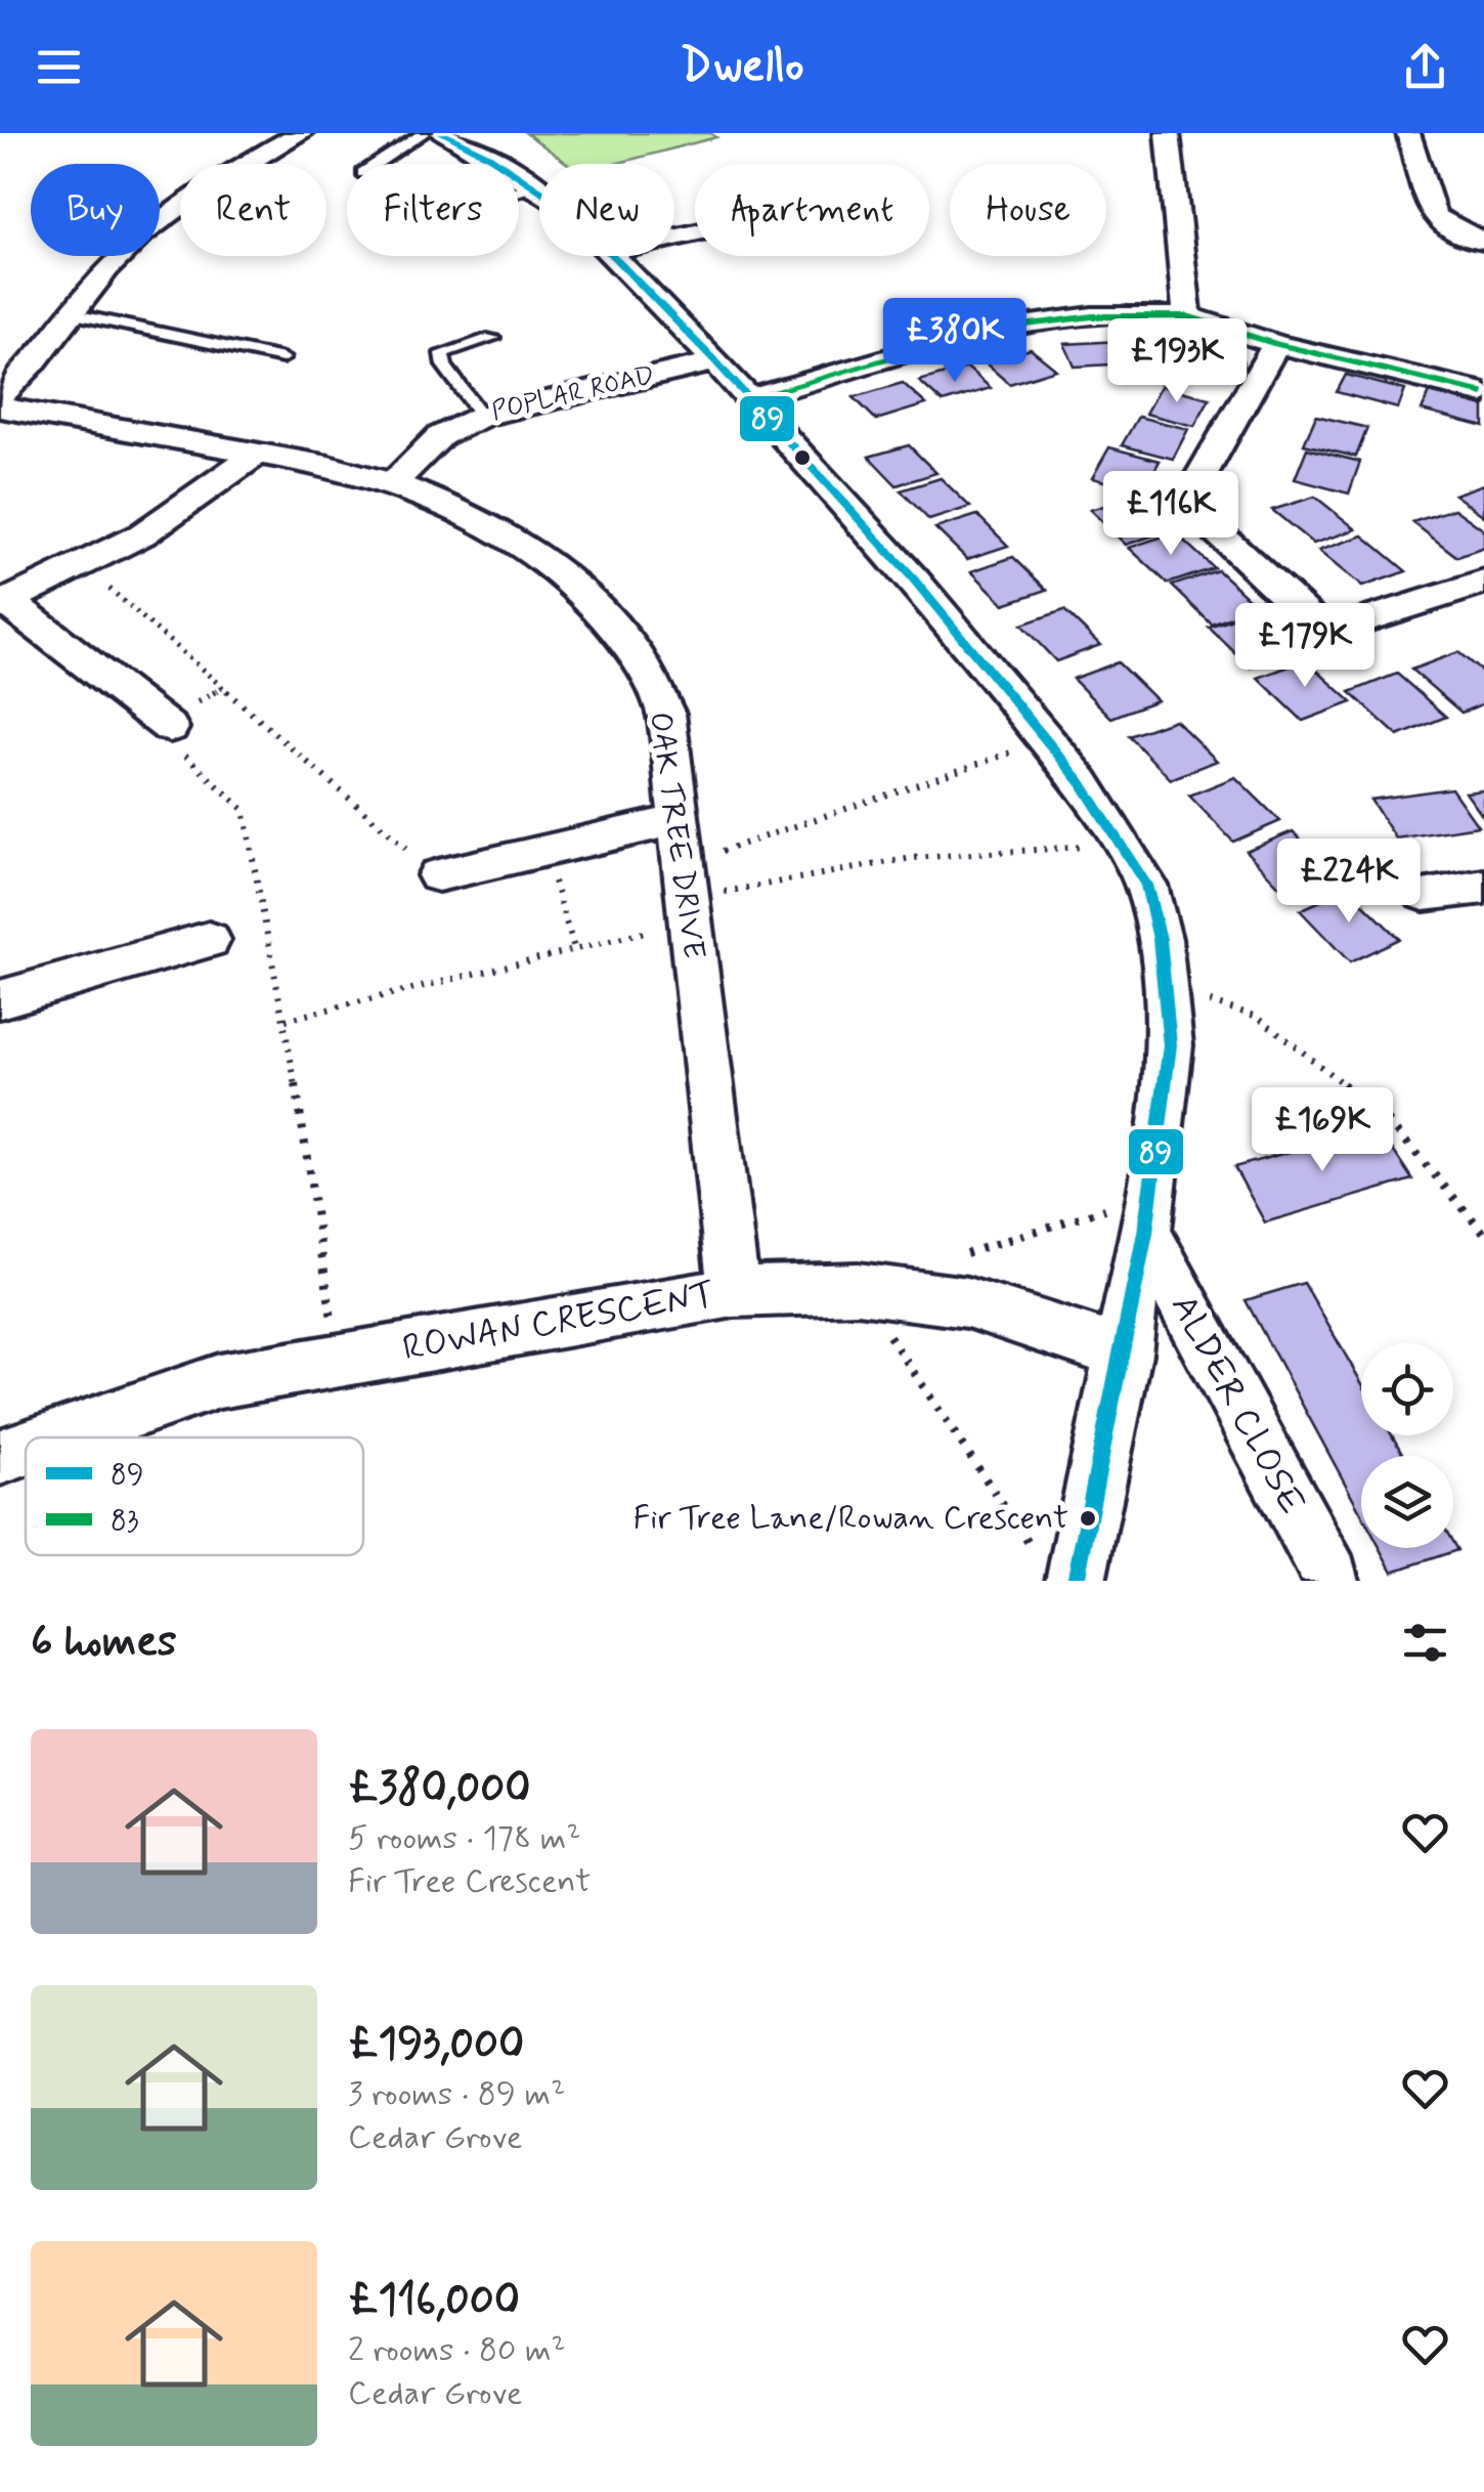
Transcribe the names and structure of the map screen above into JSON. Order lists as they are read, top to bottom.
{
  "streets": {
    "street": [
      "POPLAR ROAD",
      "OAK TREE DRIVE",
      "ROWAN CRESCENT",
      "ALDER CLOSE"
    ]
  },
  "crossings": [
    ["POPLAR ROAD", "OAK TREE DRIVE"],
    ["OAK TREE DRIVE", "ROWAN CRESCENT"]
  ],
  "places": ["Fir Tree Lane/Rowan Crescent"],
  "lines": ["transit line 89", "transit line 83"],
  "legend": ["89", "83"],
  "page": {
    "header": "Dwello",
    "chip": [
      "Buy",
      "Rent",
      "Filters",
      "New",
      "Apartment",
      "House"
    ],
    "price": [
      "£380K",
      "£193K",
      "£116K",
      "£179K",
      "£224K",
      "£169K"
    ],
    "heading": "6 homes",
    "list": [
      {
        "name": "£380,000",
        "note": "5 rooms · 178 m² · Fir Tree Crescent"
      },
      {
        "name": "£193,000",
        "note": "3 rooms · 89 m² · Cedar Grove"
      },
      {
        "name": "£116,000",
        "note": "2 rooms · 80 m² · Cedar Grove"
      }
    ]
  }
}
